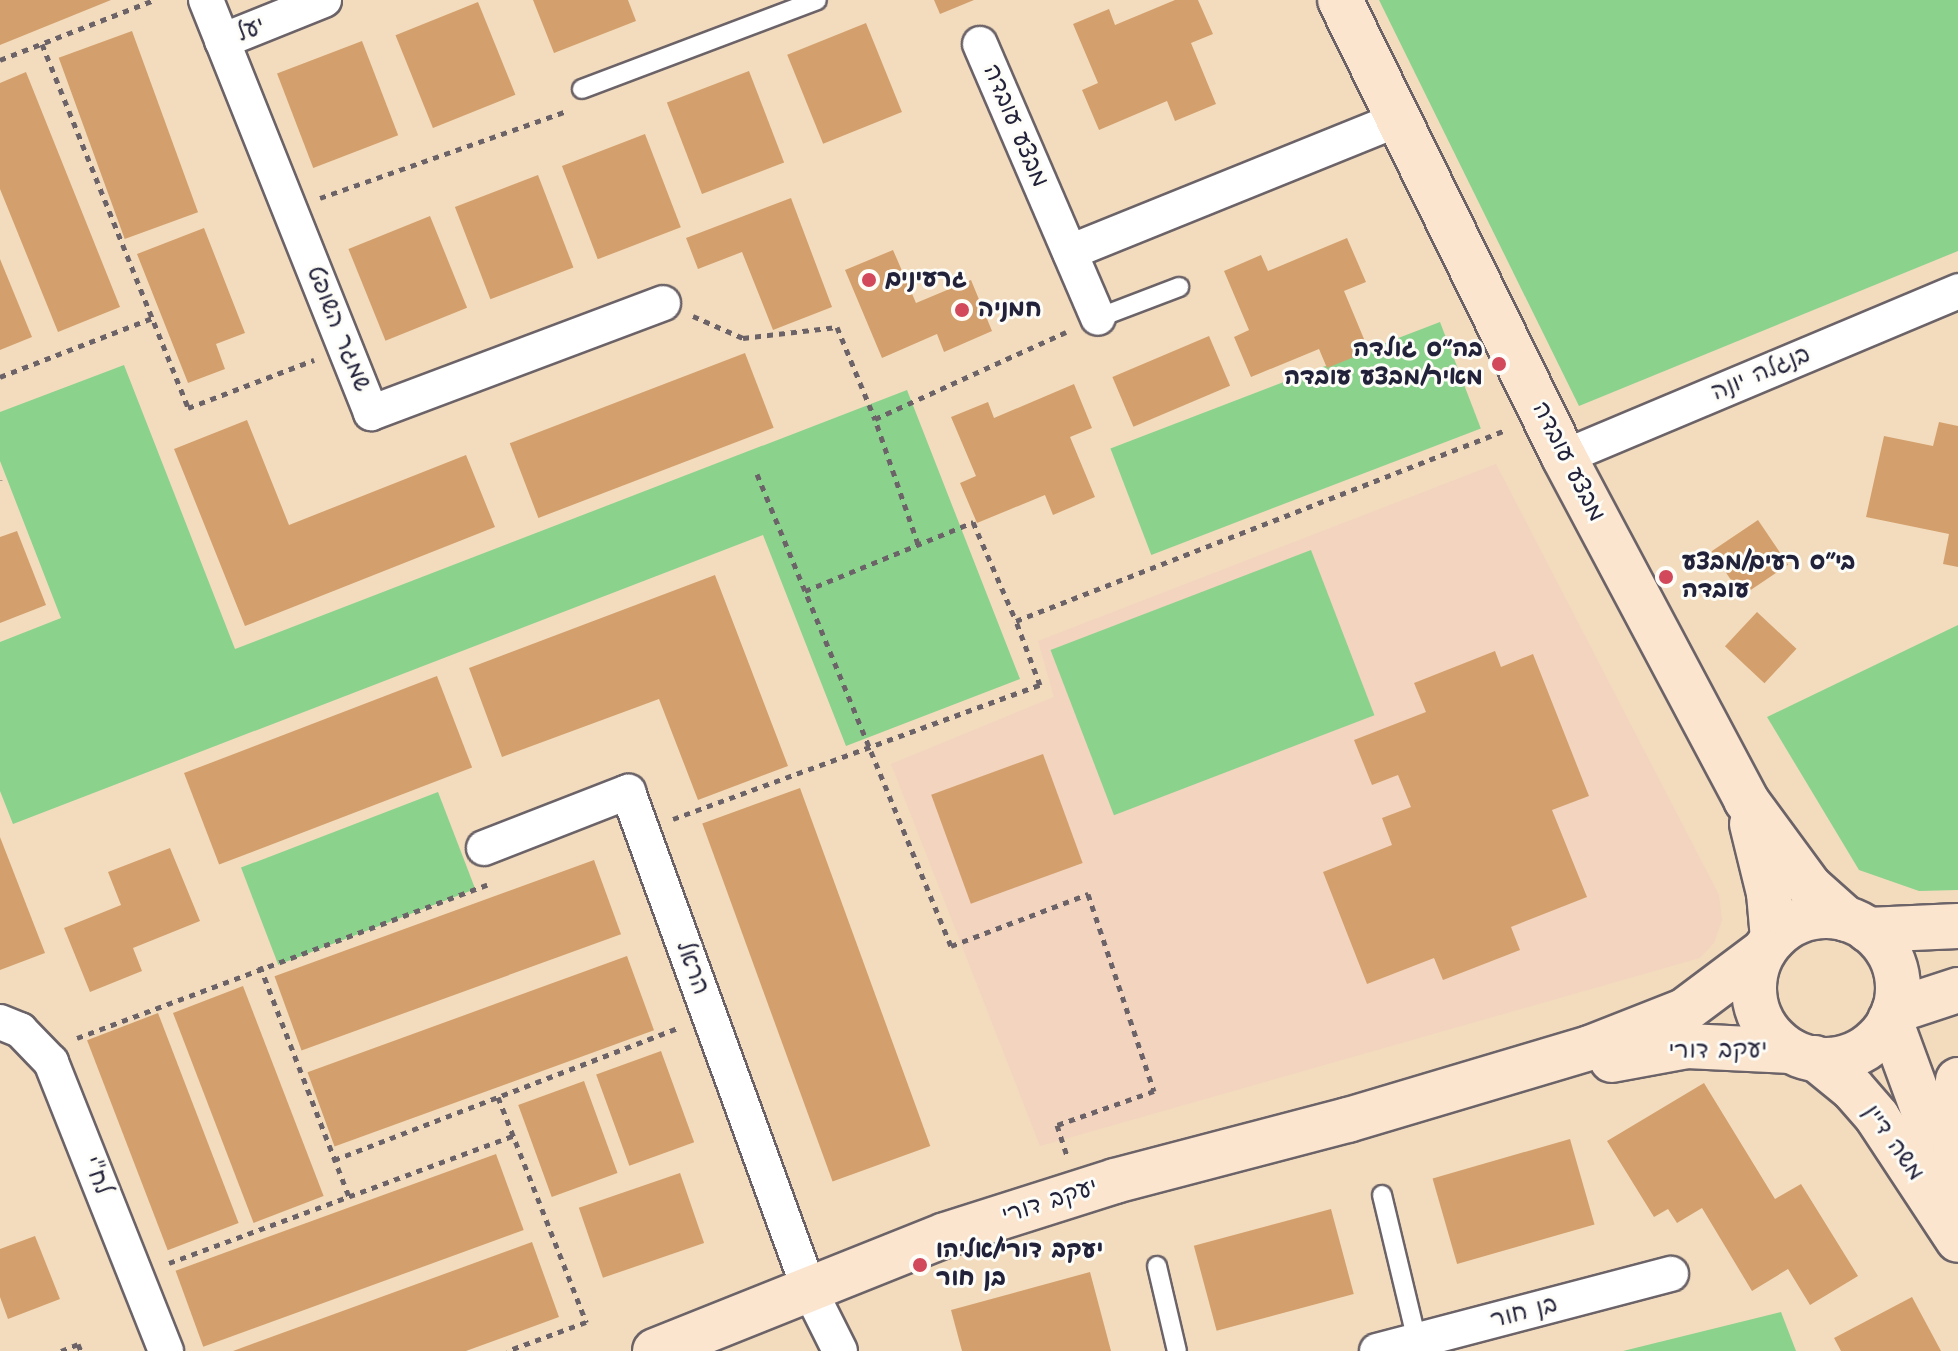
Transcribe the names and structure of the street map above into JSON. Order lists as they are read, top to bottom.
{
  "streets": {
    "street": [
      "יעל",
      "מבצע עובדה",
      "שמגר השופט",
      "בנגלה יונה",
      "הראל",
      "יעקב דורי",
      "משה דיין",
      "לח\"י",
      "בן חור"
    ]
  },
  "crossings": [
    ["יעל", "שמגר השופט"],
    ["מבצע עובדה", "בנגלה יונה"],
    ["מבצע עובדה", "יעקב דורי"],
    ["מבצע עובדה", "משה דיין"],
    ["הראל", "יעקב דורי"],
    ["יעקב דורי", "משה דיין"]
  ],
  "places": [
    "גרעינים",
    "חמניה",
    "בה״ס גולדה מאיר/מבצע עובדה",
    "בי״ס רעים/מבצע עובדה",
    "יעקב דורי/אליהו בן חור"
  ]
}
